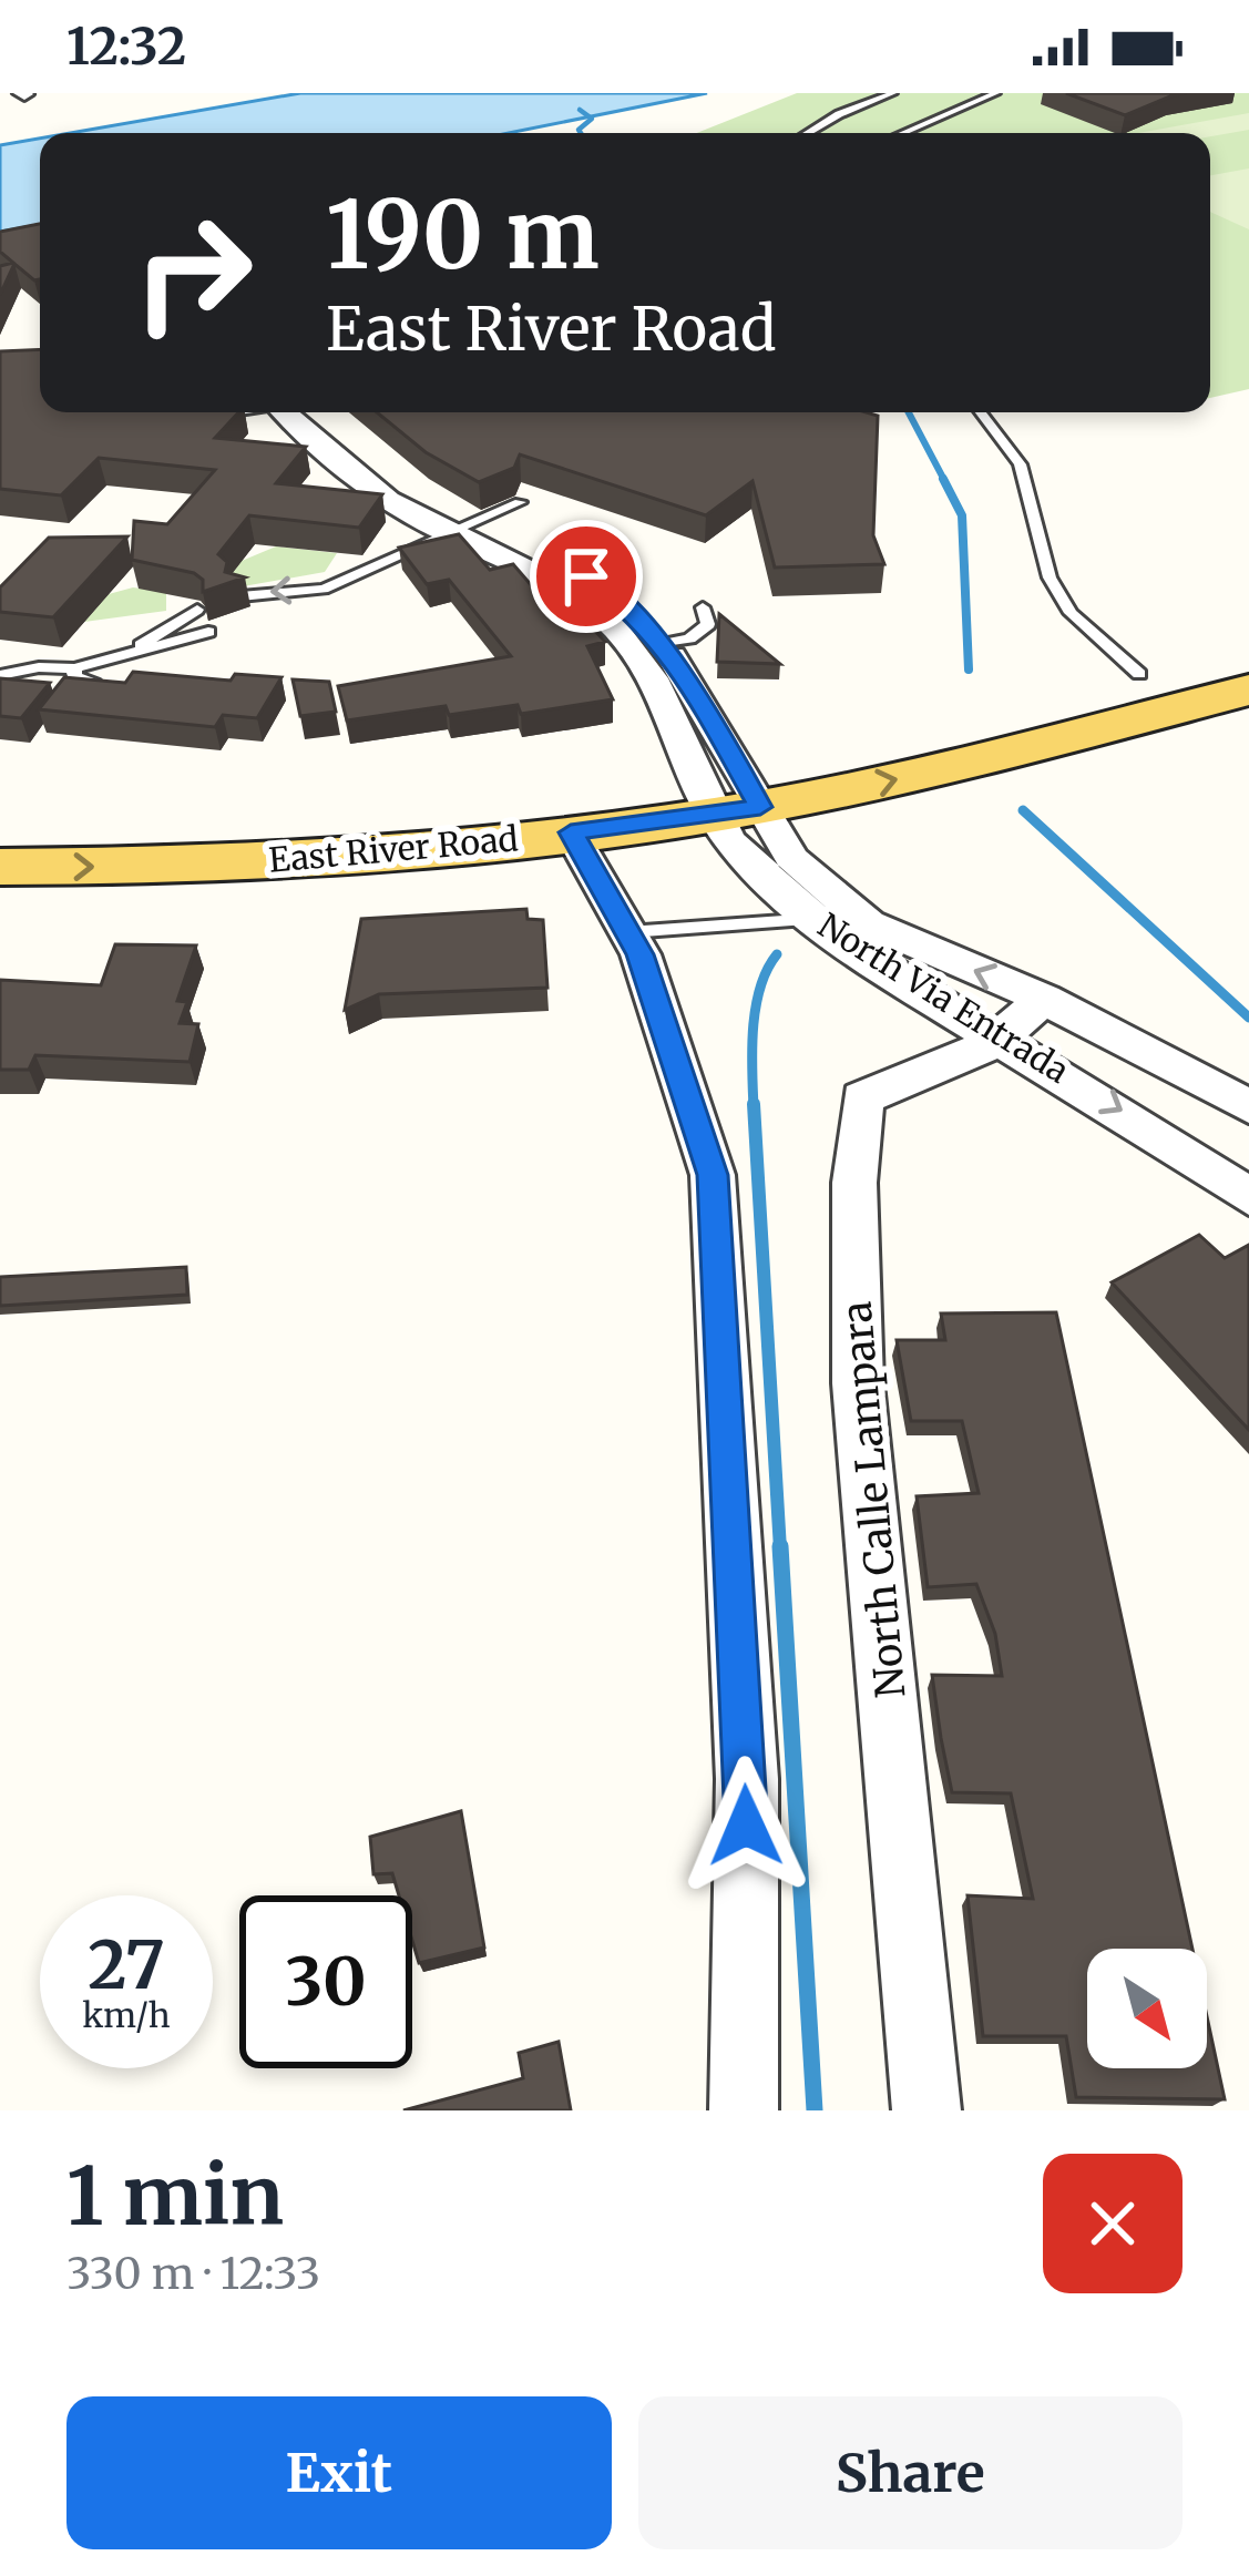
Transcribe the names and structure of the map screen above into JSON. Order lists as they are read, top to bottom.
{
  "streets": {
    "main road": ["East River Road"],
    "street": ["North Via Entrada", "North Calle Lampara"]
  },
  "crossings": [
    ["East River Road", "North Via Entrada"],
    ["North Via Entrada", "North Calle Lampara"]
  ],
  "north": "bottom right",
  "page": {
    "status": "12:32",
    "turn": ["190 m", "East River Road"],
    "speed": "27 km/h",
    "limit": "30",
    "heading": ["1 min", "330 m · 12:33"],
    "buttons": ["Exit", "Share"]
  }
}
